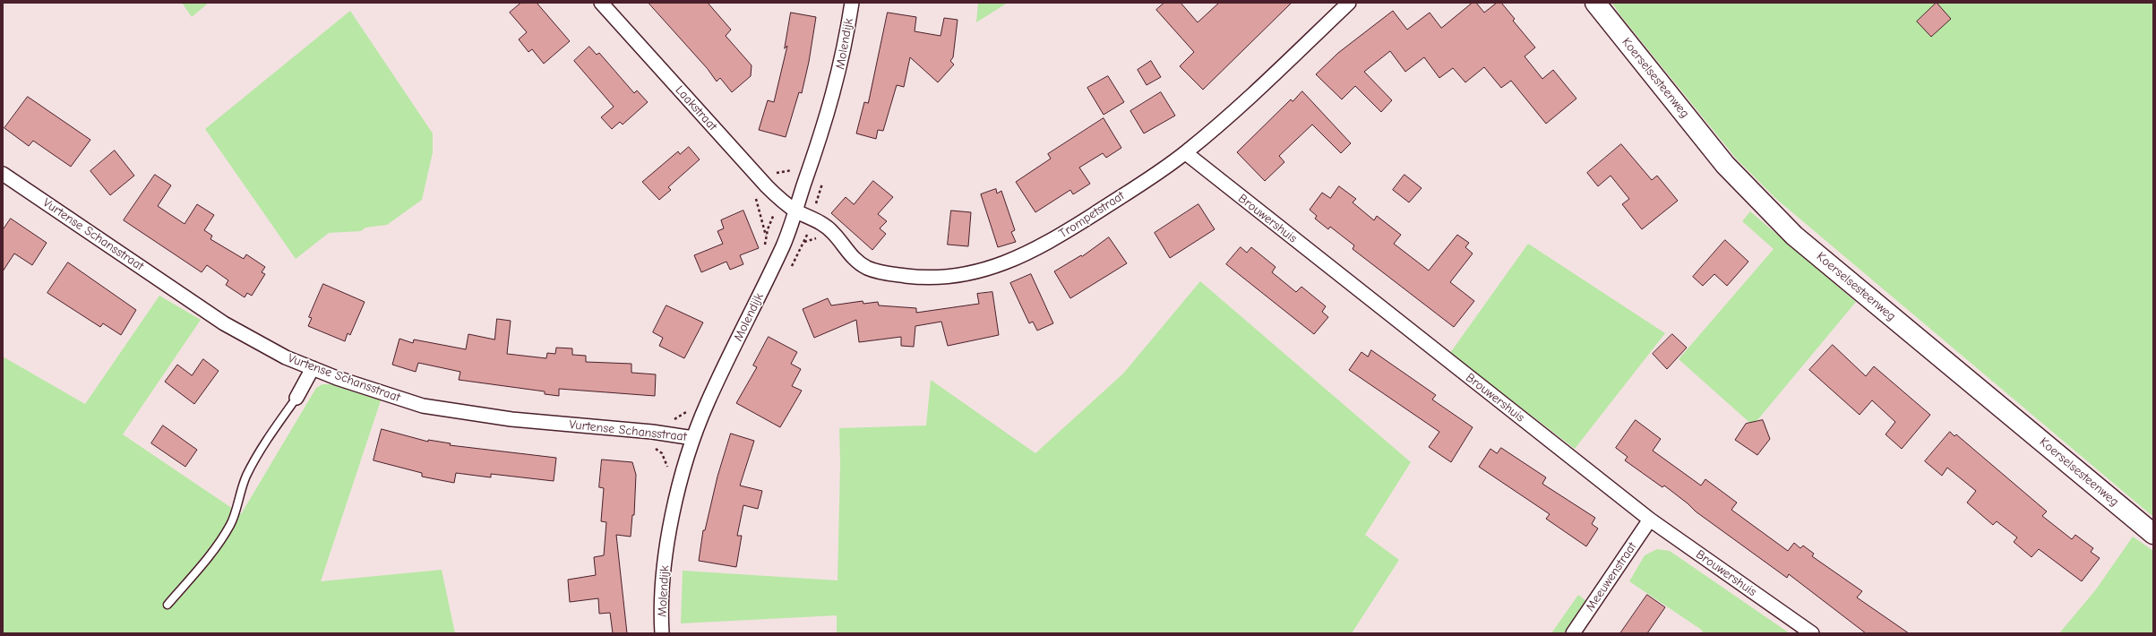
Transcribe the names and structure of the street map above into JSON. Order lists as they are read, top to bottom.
{
  "streets": {
    "street": [
      "Molendijk",
      "Koerselsesteenweg",
      "Laakstraat",
      "Trompetstraat",
      "Brouwershuis",
      "Vurtense Schansstraat",
      "Meeuwenstraat"
    ]
  },
  "crossings": [
    ["Molendijk", "Laakstraat"],
    ["Molendijk", "Trompetstraat"],
    ["Molendijk", "Vurtense Schansstraat"],
    ["Laakstraat", "Trompetstraat"],
    ["Trompetstraat", "Brouwershuis"],
    ["Brouwershuis", "Meeuwenstraat"]
  ]
}
